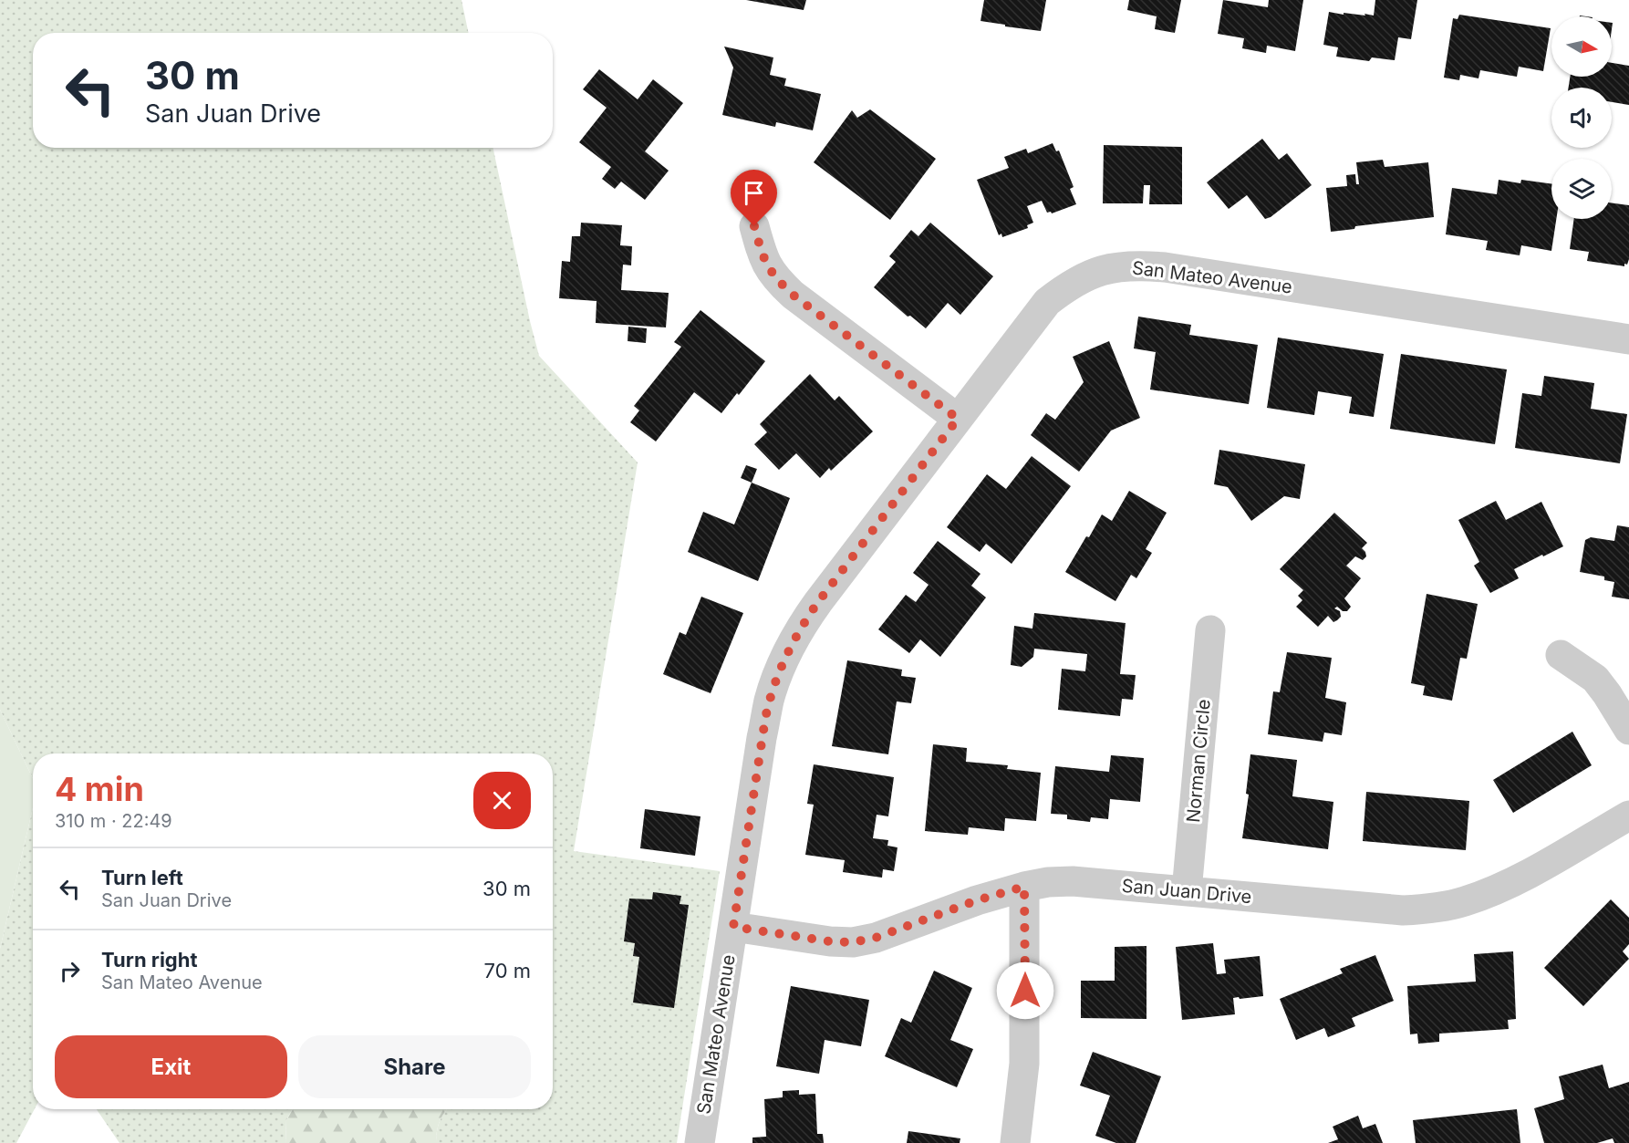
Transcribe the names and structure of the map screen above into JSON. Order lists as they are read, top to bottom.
{
  "streets": {
    "street": ["San Mateo Avenue", "Norman Circle", "San Juan Drive"]
  },
  "crossings": [
    ["San Mateo Avenue", "San Juan Drive"],
    ["Norman Circle", "San Juan Drive"]
  ],
  "north": "right",
  "page": {
    "turn": ["30 m", "San Juan Drive"],
    "heading": ["4 min", "310 m · 22:49"],
    "list": [
      {
        "name": "Turn left",
        "note": "San Juan Drive",
        "value": "30 m"
      },
      {
        "name": "Turn right",
        "note": "San Mateo Avenue",
        "value": "70 m"
      }
    ],
    "buttons": ["Exit", "Share"]
  }
}
